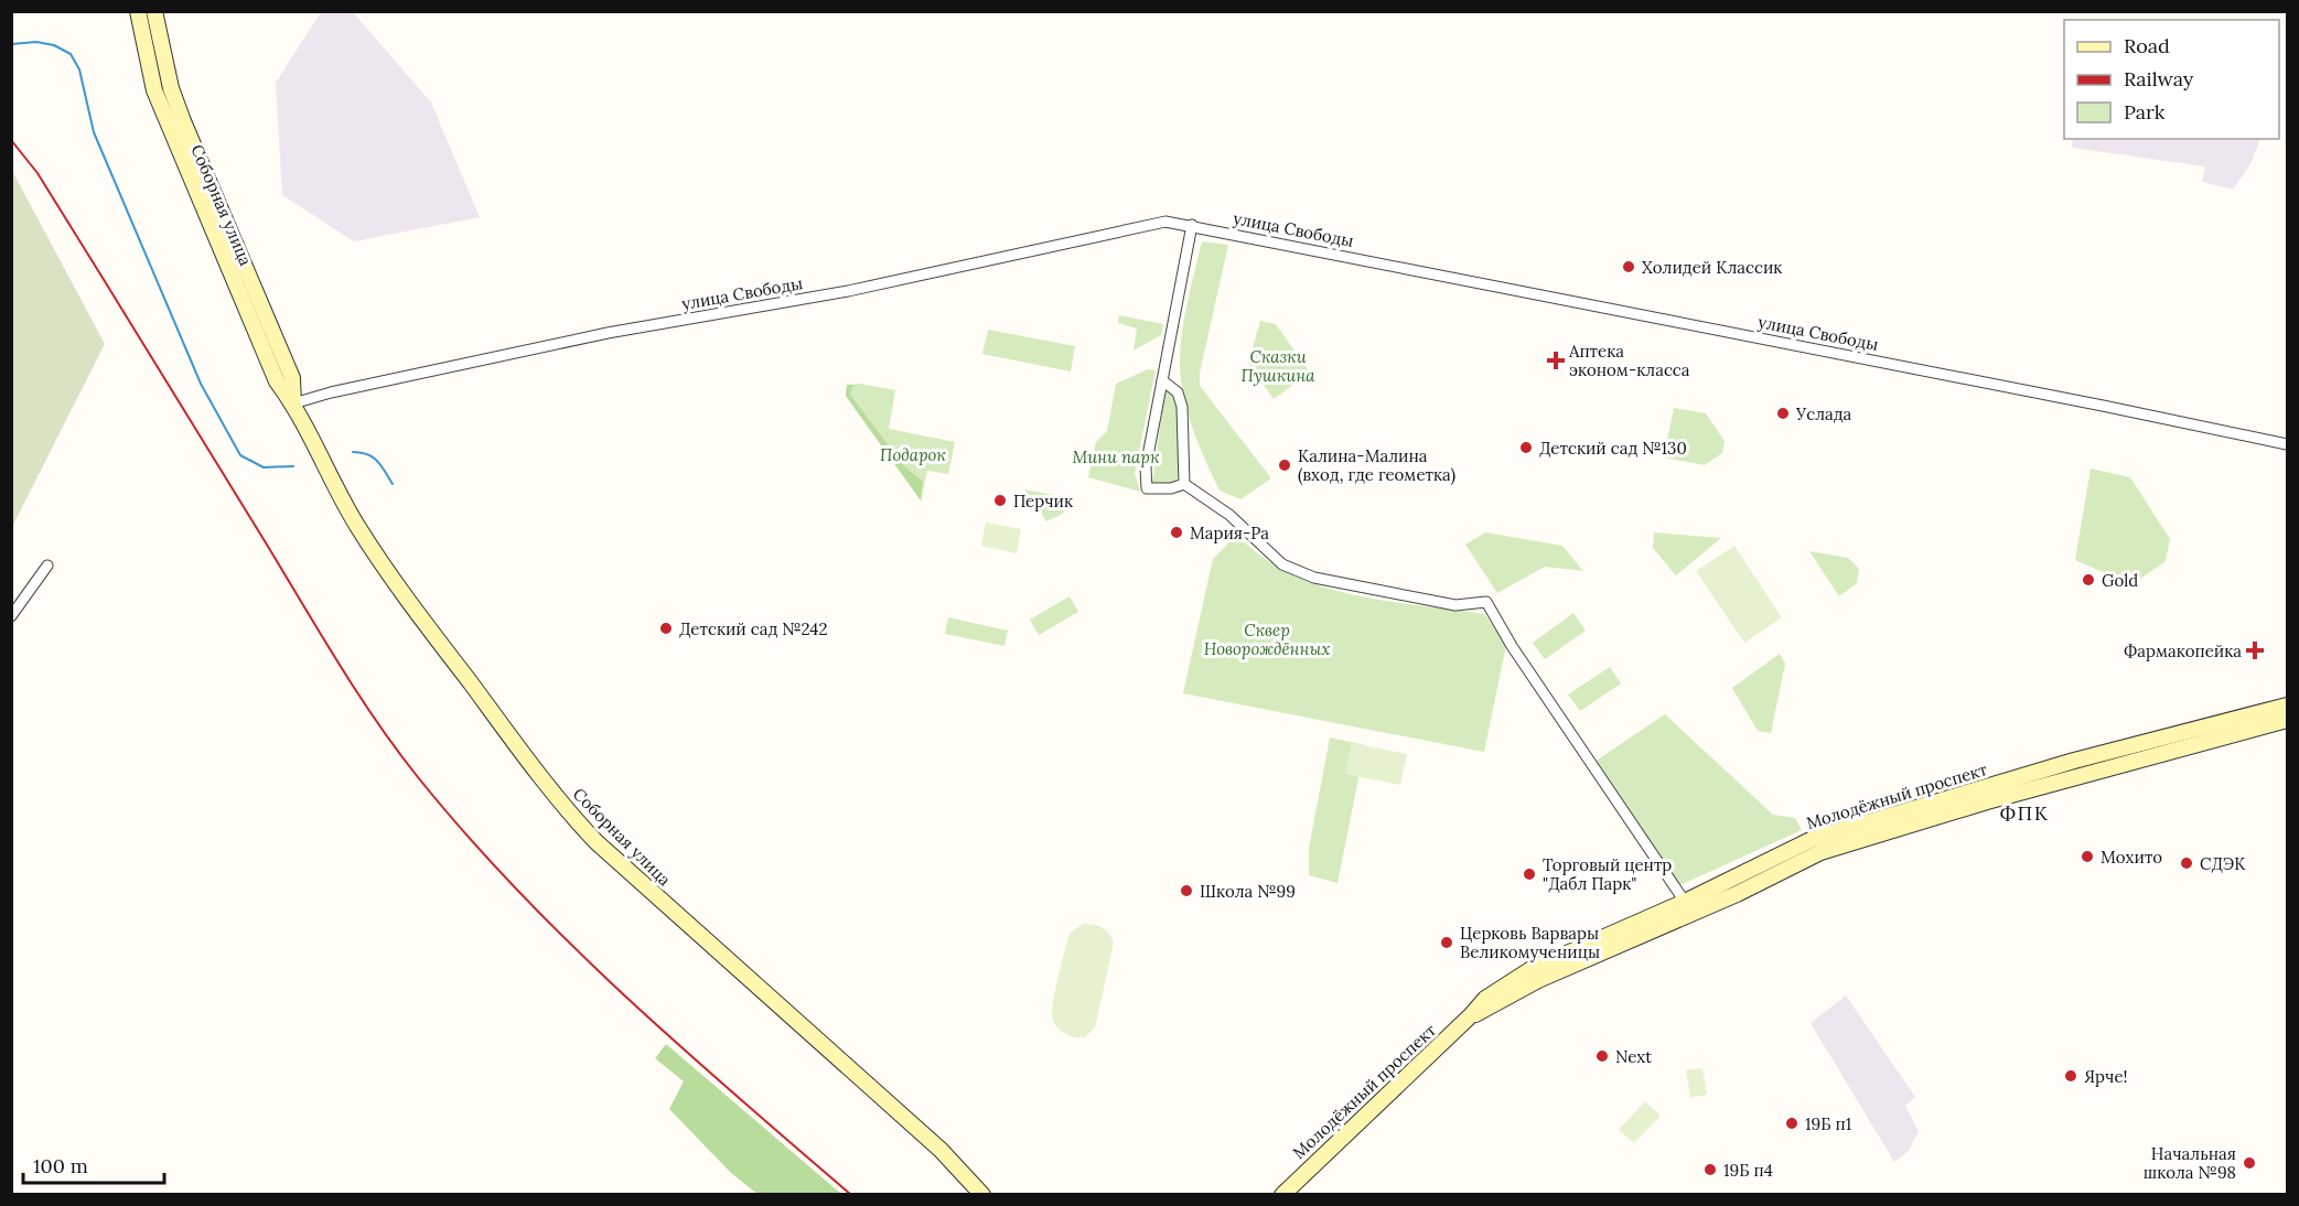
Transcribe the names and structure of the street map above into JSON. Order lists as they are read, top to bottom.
{
  "streets": {
    "main road": ["Соборная улица", "Молодёжный проспект"],
    "street": ["улица Свободы"]
  },
  "crossings": [
    ["Соборная улица", "улица Свободы"]
  ],
  "districts": ["ФПК"],
  "parks": [
    "Сказки Пушкина",
    "Подарок",
    "Мини парк",
    "Сквер Новорождённых"
  ],
  "places": {
    "other": [
      "Холидей Классик",
      "Услада",
      "Детский сад №130",
      "Калина-Малина (вход, где геометка)",
      "Перчик",
      "Мария-Ра",
      "Gold",
      "Детский сад №242",
      "Мохито",
      "СДЭК",
      "Торговый центр \"Дабл Парк\"",
      "Школа №99",
      "Церковь Варвары Великомученицы",
      "Next",
      "Ярче!",
      "19Б п1",
      "Начальная школа №98",
      "19Б п4"
    ],
    "health": ["Аптека эконом-класса", "Фармакопейка"]
  },
  "legend": ["Road", "Railway", "Park"],
  "scale_bar": "100 m"
}
